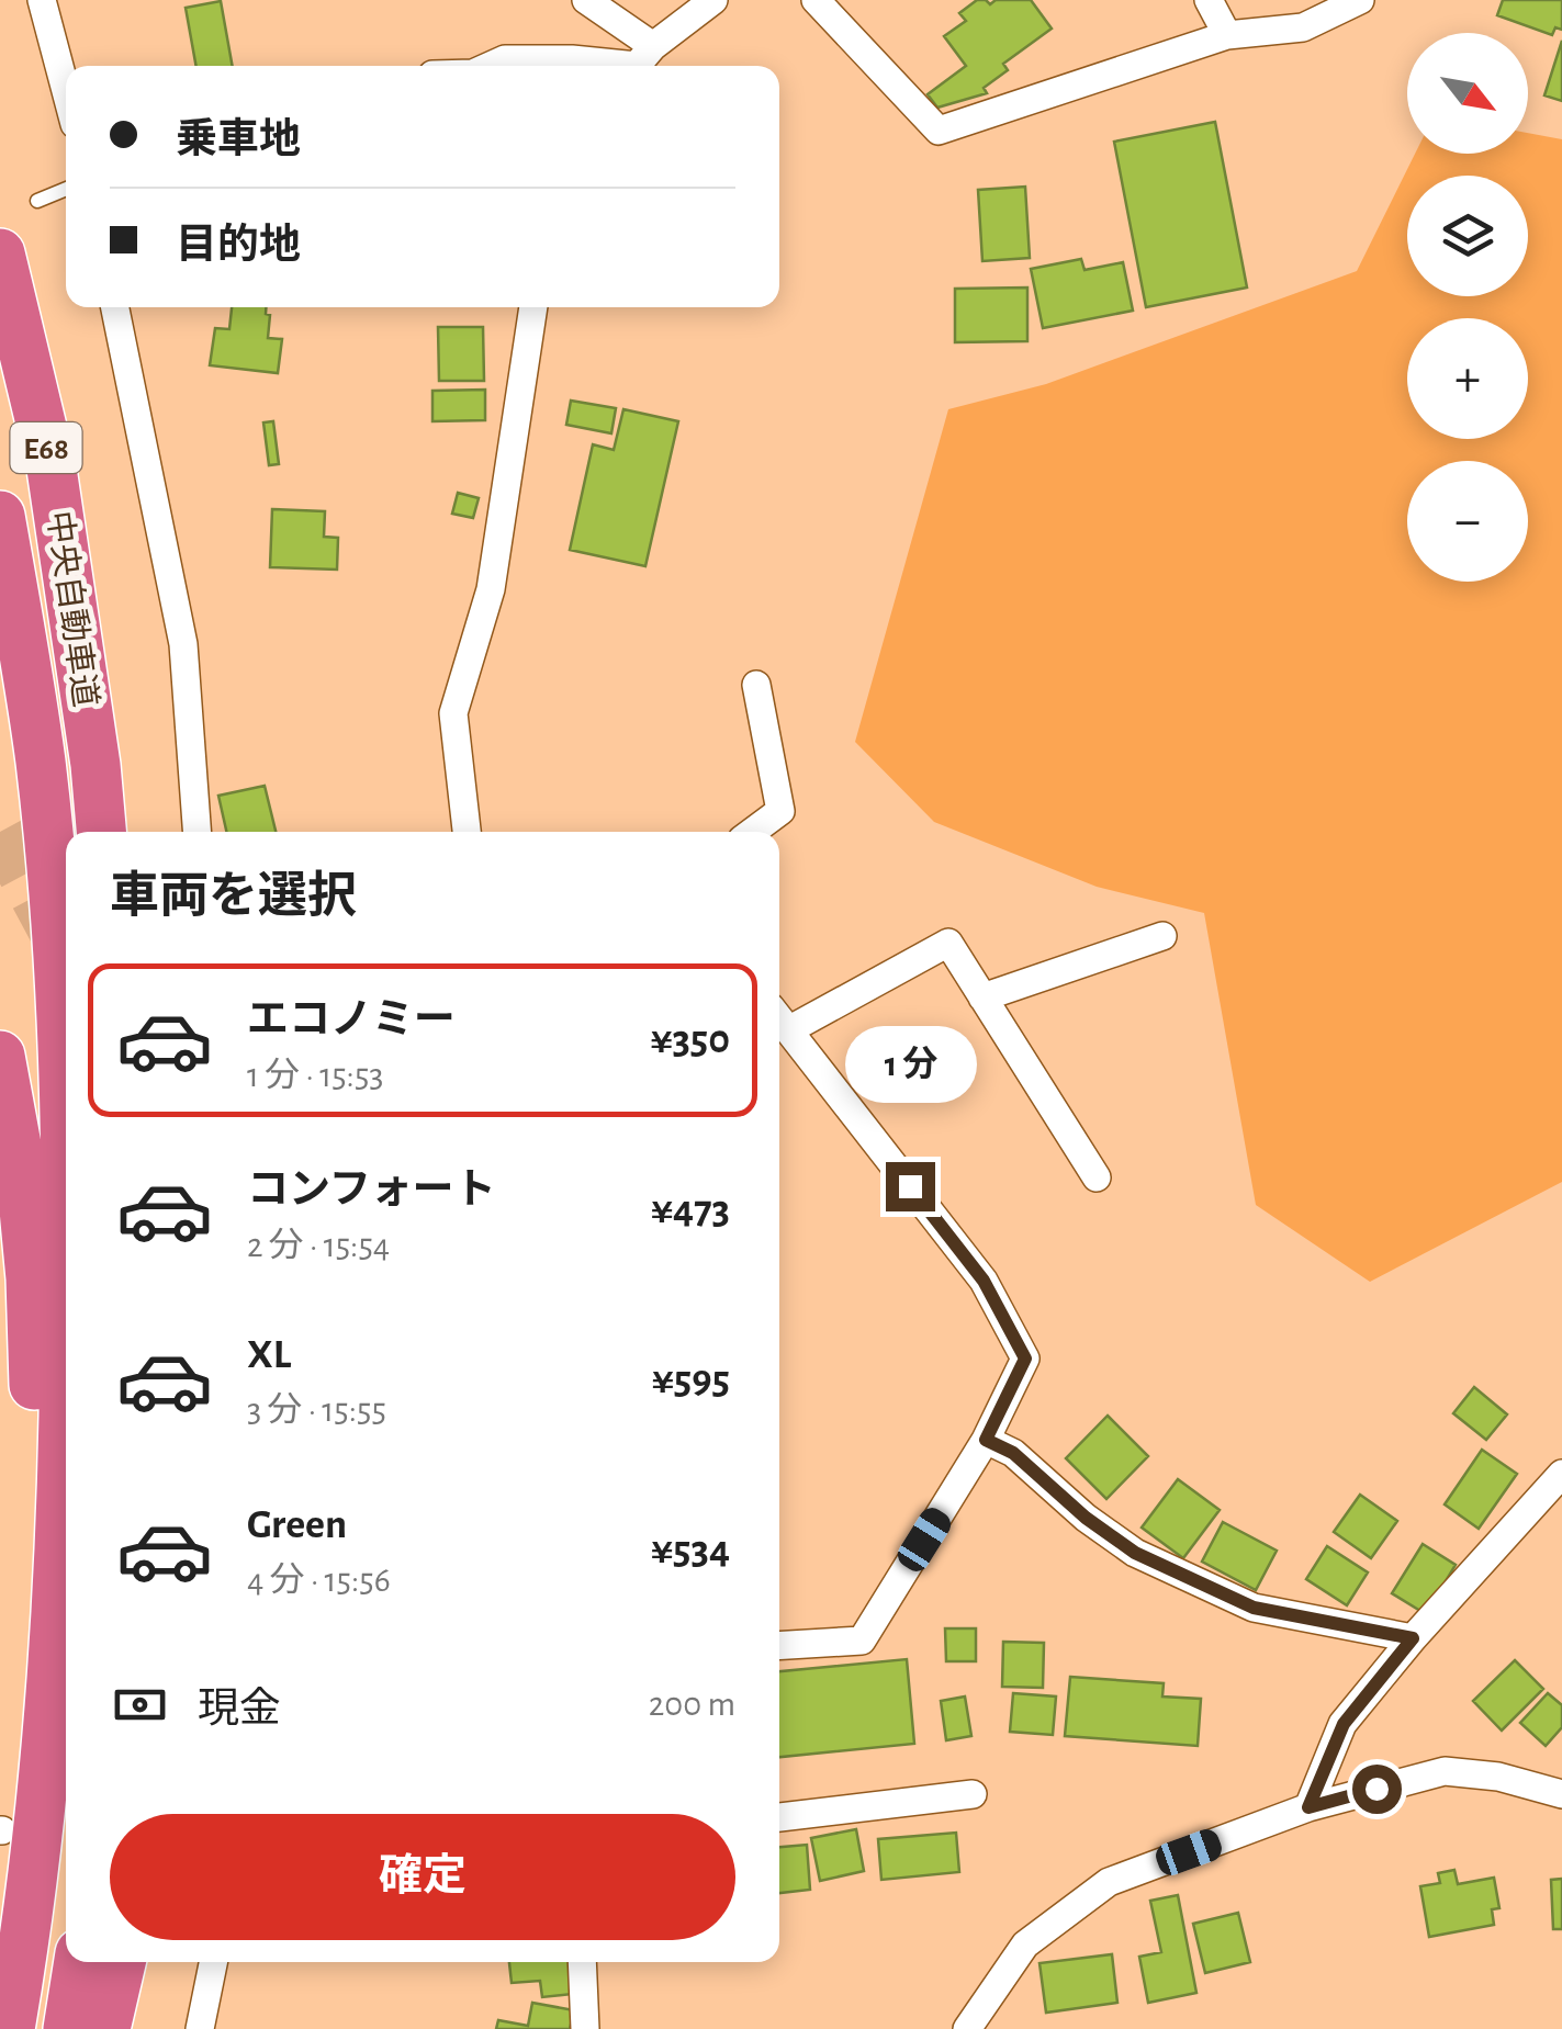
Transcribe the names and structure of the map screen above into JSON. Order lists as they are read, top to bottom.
{
  "streets": {
    "highway": ["E68", "中央自動車道"]
  },
  "north": "bottom right",
  "page": {
    "map_buttons": ["+", "−"],
    "banner": ["乗車地", "目的地"],
    "heading": "車両を選択",
    "list": [
      {
        "name": "エコノミー",
        "note": "1 分 · 15:53",
        "value": "¥350"
      },
      {
        "name": "コンフォート",
        "note": "2 分 · 15:54",
        "value": "¥473"
      },
      {
        "name": "XL",
        "note": "3 分 · 15:55",
        "value": "¥595"
      },
      {
        "name": "Green",
        "note": "4 分 · 15:56",
        "value": "¥534"
      }
    ],
    "bubble": "1 分",
    "pay": ["現金", "200 m"],
    "buttons": "確定"
  }
}
